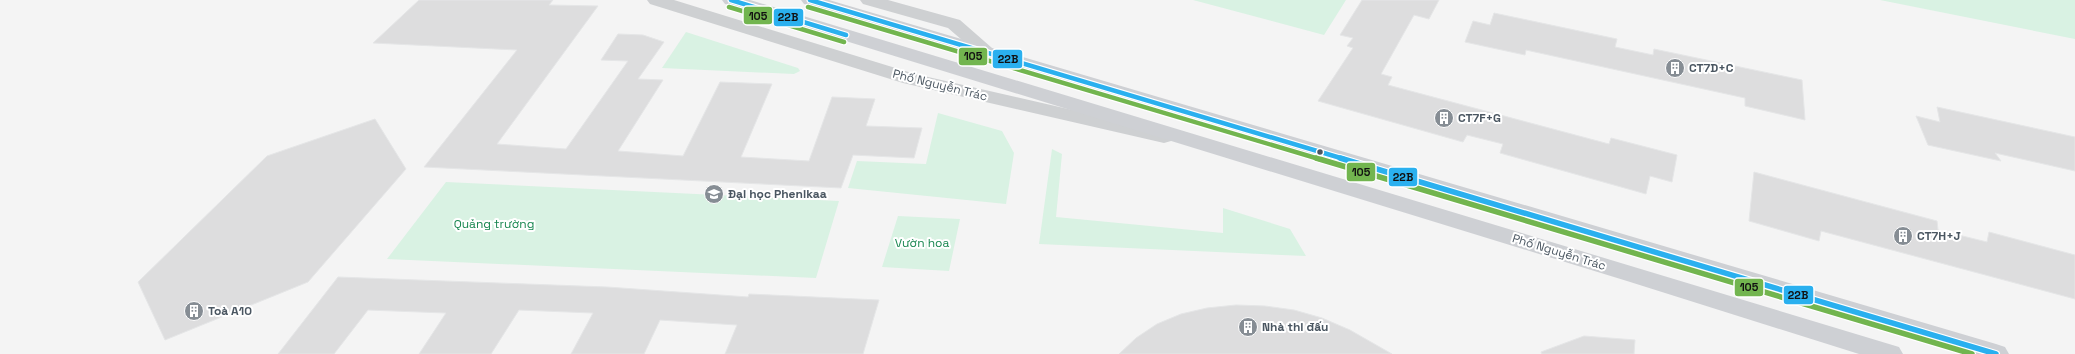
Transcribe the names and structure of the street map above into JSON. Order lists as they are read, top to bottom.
{
  "streets": {
    "main road": ["Phố Nguyễn Trác"]
  },
  "parks": ["Quảng trường", "Vườn hoa"],
  "places": {
    "building": [
      "CT7D+C",
      "CT7F+G",
      "CT7H+J",
      "Toà A10",
      "Nhà thi đấu"
    ],
    "school or university": ["Đại học Phenikaa"]
  },
  "lines": ["transit line 22B", "transit line 105"]
}
